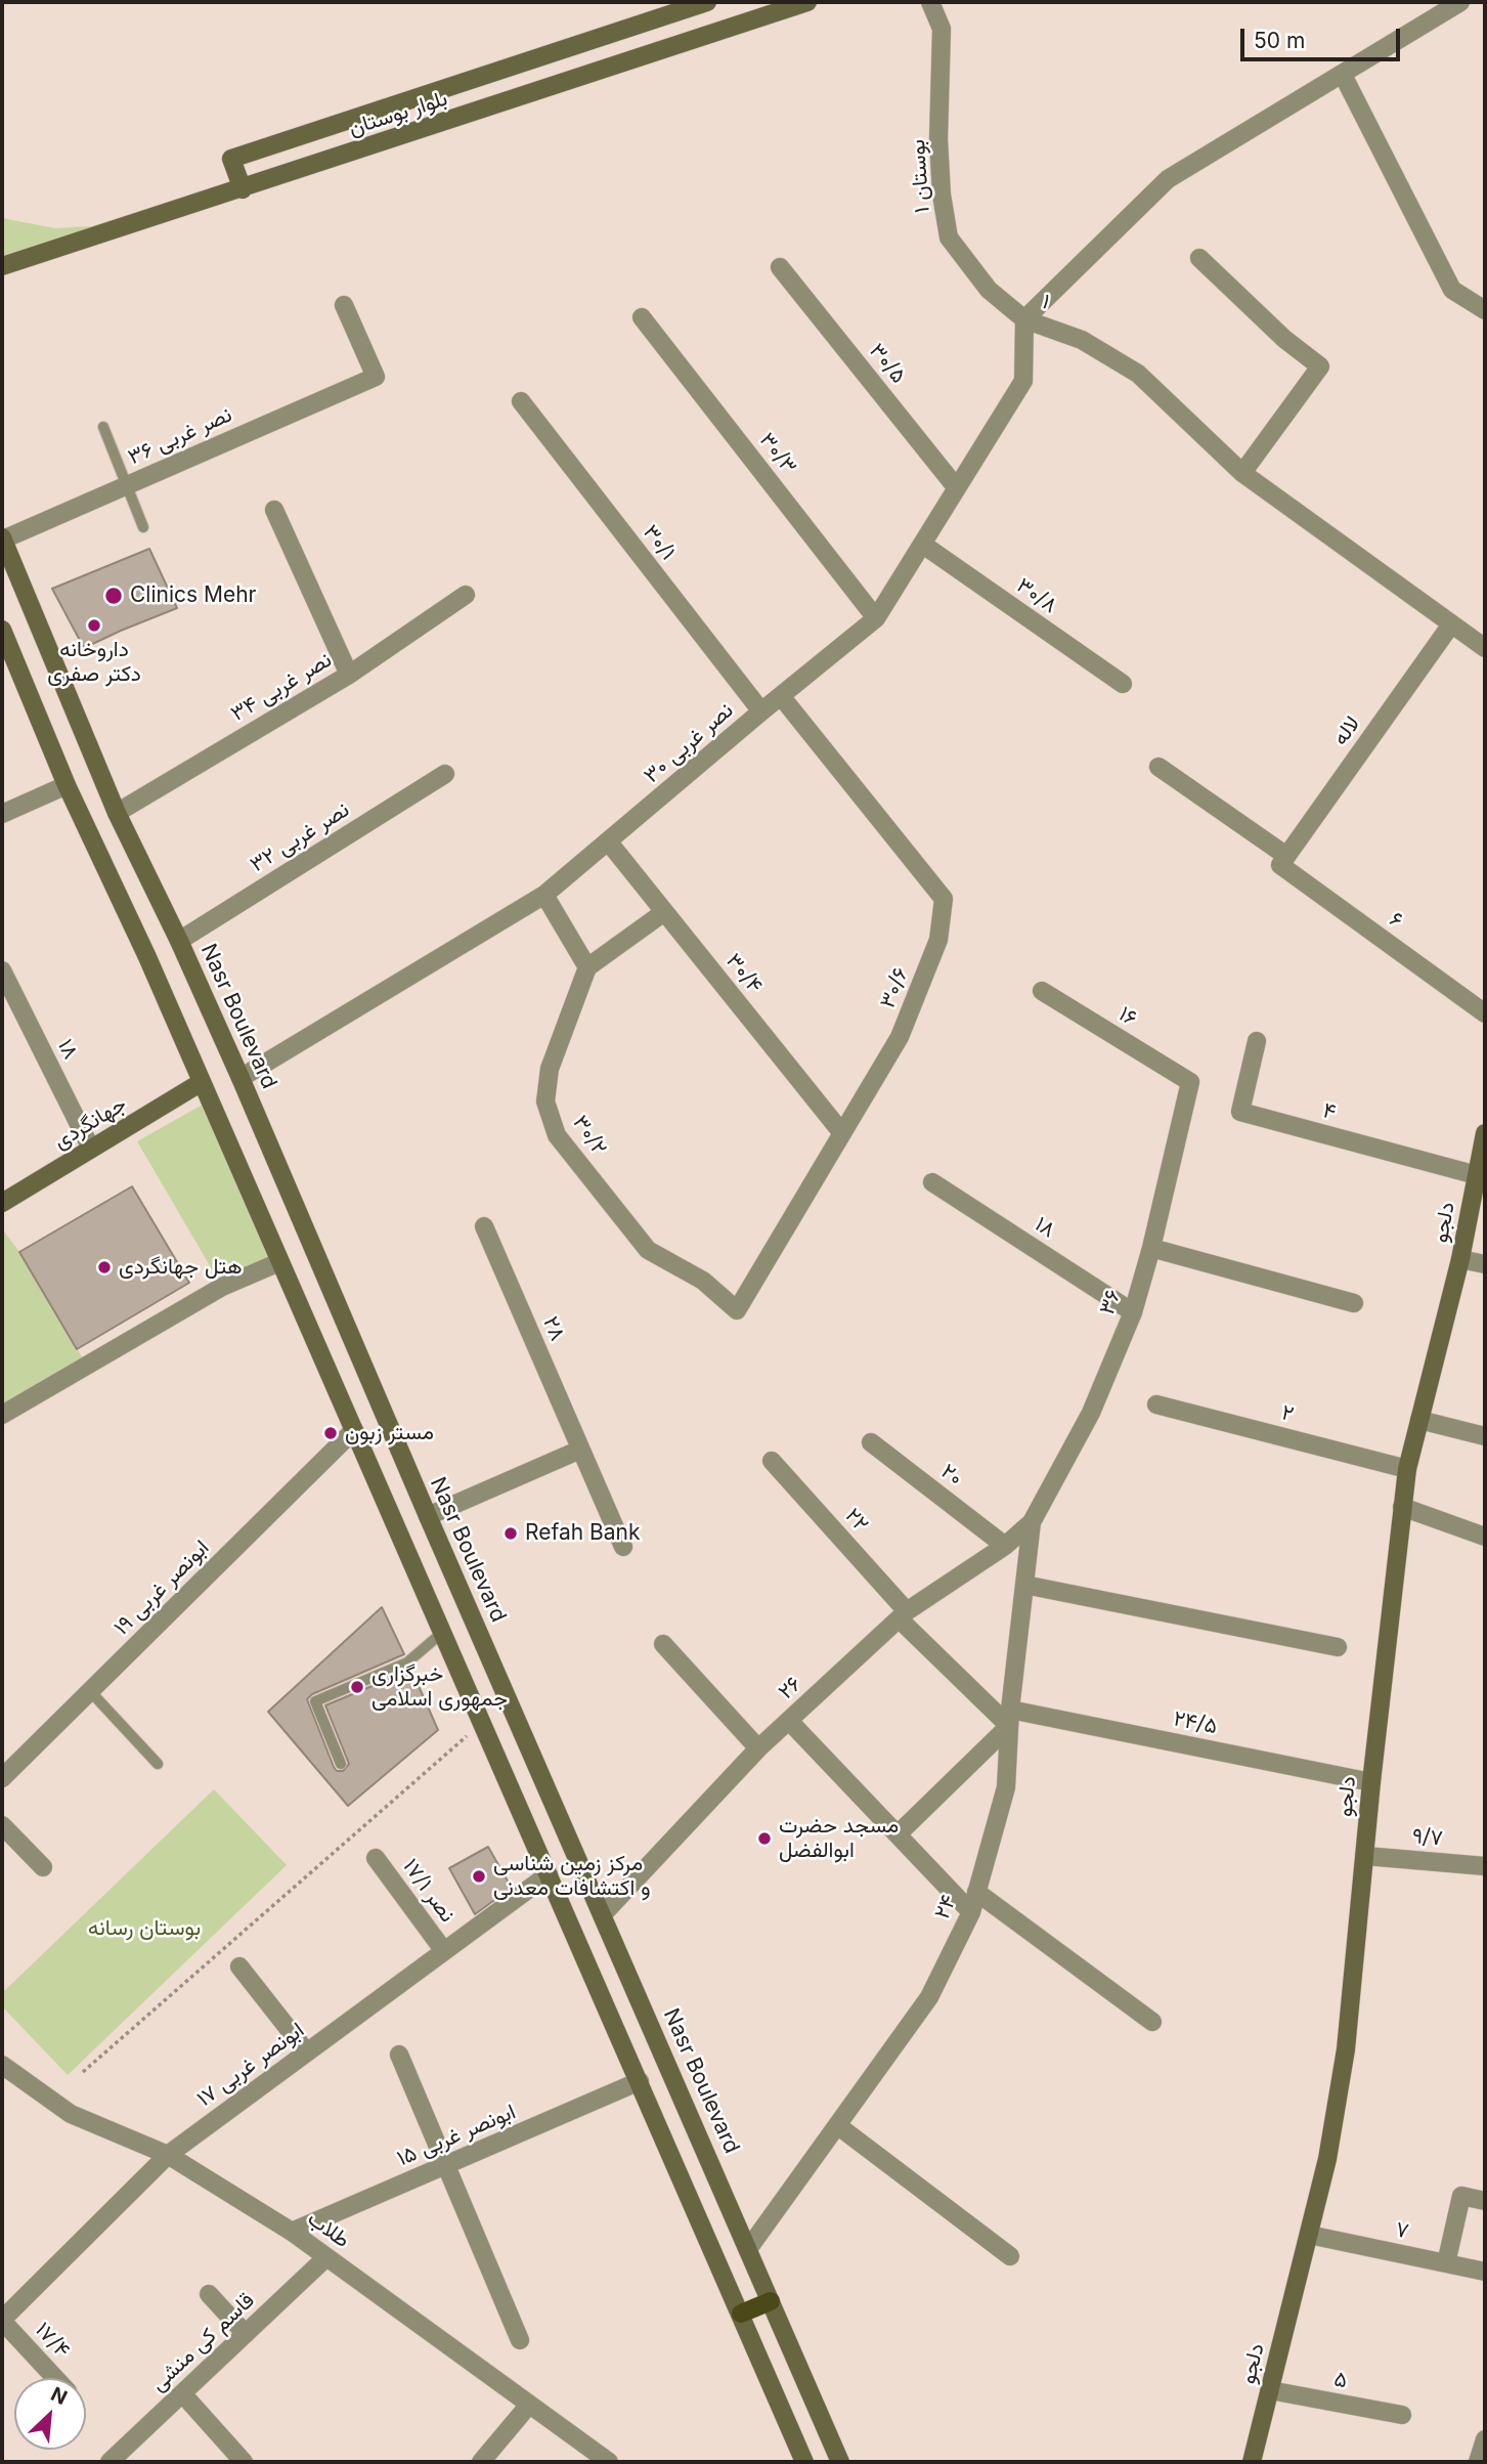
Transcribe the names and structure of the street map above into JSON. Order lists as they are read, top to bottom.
{
  "streets": {
    "main road": [
      "بلوار بوستان",
      "Nasr Boulevard",
      "جهانگردی",
      "دلجو"
    ],
    "street": [
      "بوستان ۱",
      "۱",
      "۳۰/۵",
      "نصر غربی ۳۶",
      "۳۰/۳",
      "۳۰/۱",
      "۳۰/۸",
      "نصر غربی ۳۴",
      "لاله",
      "نصر غربی ۳۰",
      "نصر غربی ۳۲",
      "۶",
      "۳۰/۴",
      "۳۰/۶",
      "۱۶",
      "۱۸",
      "۴",
      "۳۰/۲",
      "۳۶",
      "۲۸",
      "۲",
      "۲۰",
      "۲۲",
      "ابونصر غربی ۱۹",
      "۲۶",
      "۲۴/۵",
      "۹/۷",
      "نصر ۱۷/۱",
      "۲۴",
      "ابونصر غربی ۱۷",
      "ابونصر غربی ۱۵",
      "طلاب",
      "۷",
      "۱۷/۴",
      "قاسم کی منشی",
      "۵"
    ]
  },
  "crossings": [
    ["بوستان ۱", "۱"],
    ["بوستان ۱", "نصر غربی ۳۰"],
    ["۱", "لاله"],
    ["۱", "نصر غربی ۳۰"],
    ["۳۰/۵", "نصر غربی ۳۰"],
    ["نصر غربی ۳۶", "Nasr Boulevard"],
    ["۳۰/۳", "نصر غربی ۳۰"],
    ["۳۰/۱", "نصر غربی ۳۰"],
    ["۳۰/۸", "نصر غربی ۳۰"],
    ["نصر غربی ۳۴", "Nasr Boulevard"],
    ["لاله", "۶"],
    ["نصر غربی ۳۰", "۳۰/۴"],
    ["نصر غربی ۳۰", "۳۰/۶"],
    ["نصر غربی ۳۰", "Nasr Boulevard"],
    ["نصر غربی ۳۲", "Nasr Boulevard"],
    ["۳۰/۴", "۳۰/۶"],
    ["۳۰/۶", "۳۰/۲"],
    ["Nasr Boulevard", "۲۶"],
    ["Nasr Boulevard", "۲۴"],
    ["۱۶", "۳۶"],
    ["۱۸", "جهانگردی"],
    ["۱۸", "۳۶"],
    ["۴", "دلجو"],
    ["دلجو", "۲"],
    ["دلجو", "۲۴/۵"],
    ["دلجو", "۹/۷"],
    ["دلجو", "۷"],
    ["دلجو", "۵"],
    ["۳۶", "۲۶"],
    ["۳۶", "۲۴"],
    ["۲۰", "۲۶"],
    ["۲۲", "۲۶"],
    ["۲۲", "۲۴/۵"],
    ["۲۲", "۲۴"],
    ["۲۶", "۲۴"],
    ["۲۴/۵", "۲۴"],
    ["نصر ۱۷/۱", "ابونصر غربی ۱۷"],
    ["ابونصر غربی ۱۷", "طلاب"],
    ["ابونصر غربی ۱۷", "۱۷/۴"],
    ["ابونصر غربی ۱۵", "طلاب"],
    ["طلاب", "قاسم کی منشی"]
  ],
  "parks": ["بوستان رسانه"],
  "places": [
    "Clinics Mehr",
    "داروخانه دکتر صفری",
    "هتل جهانگردی",
    "مستر زبون",
    "Refah Bank",
    "خبرگزاری جمهوری اسلامی",
    "مسجد حضرت ابوالفضل",
    "مرکز زمین شناسی و اکتشافات معدنی"
  ],
  "scale_bar": "50 m",
  "north": "top right"
}
